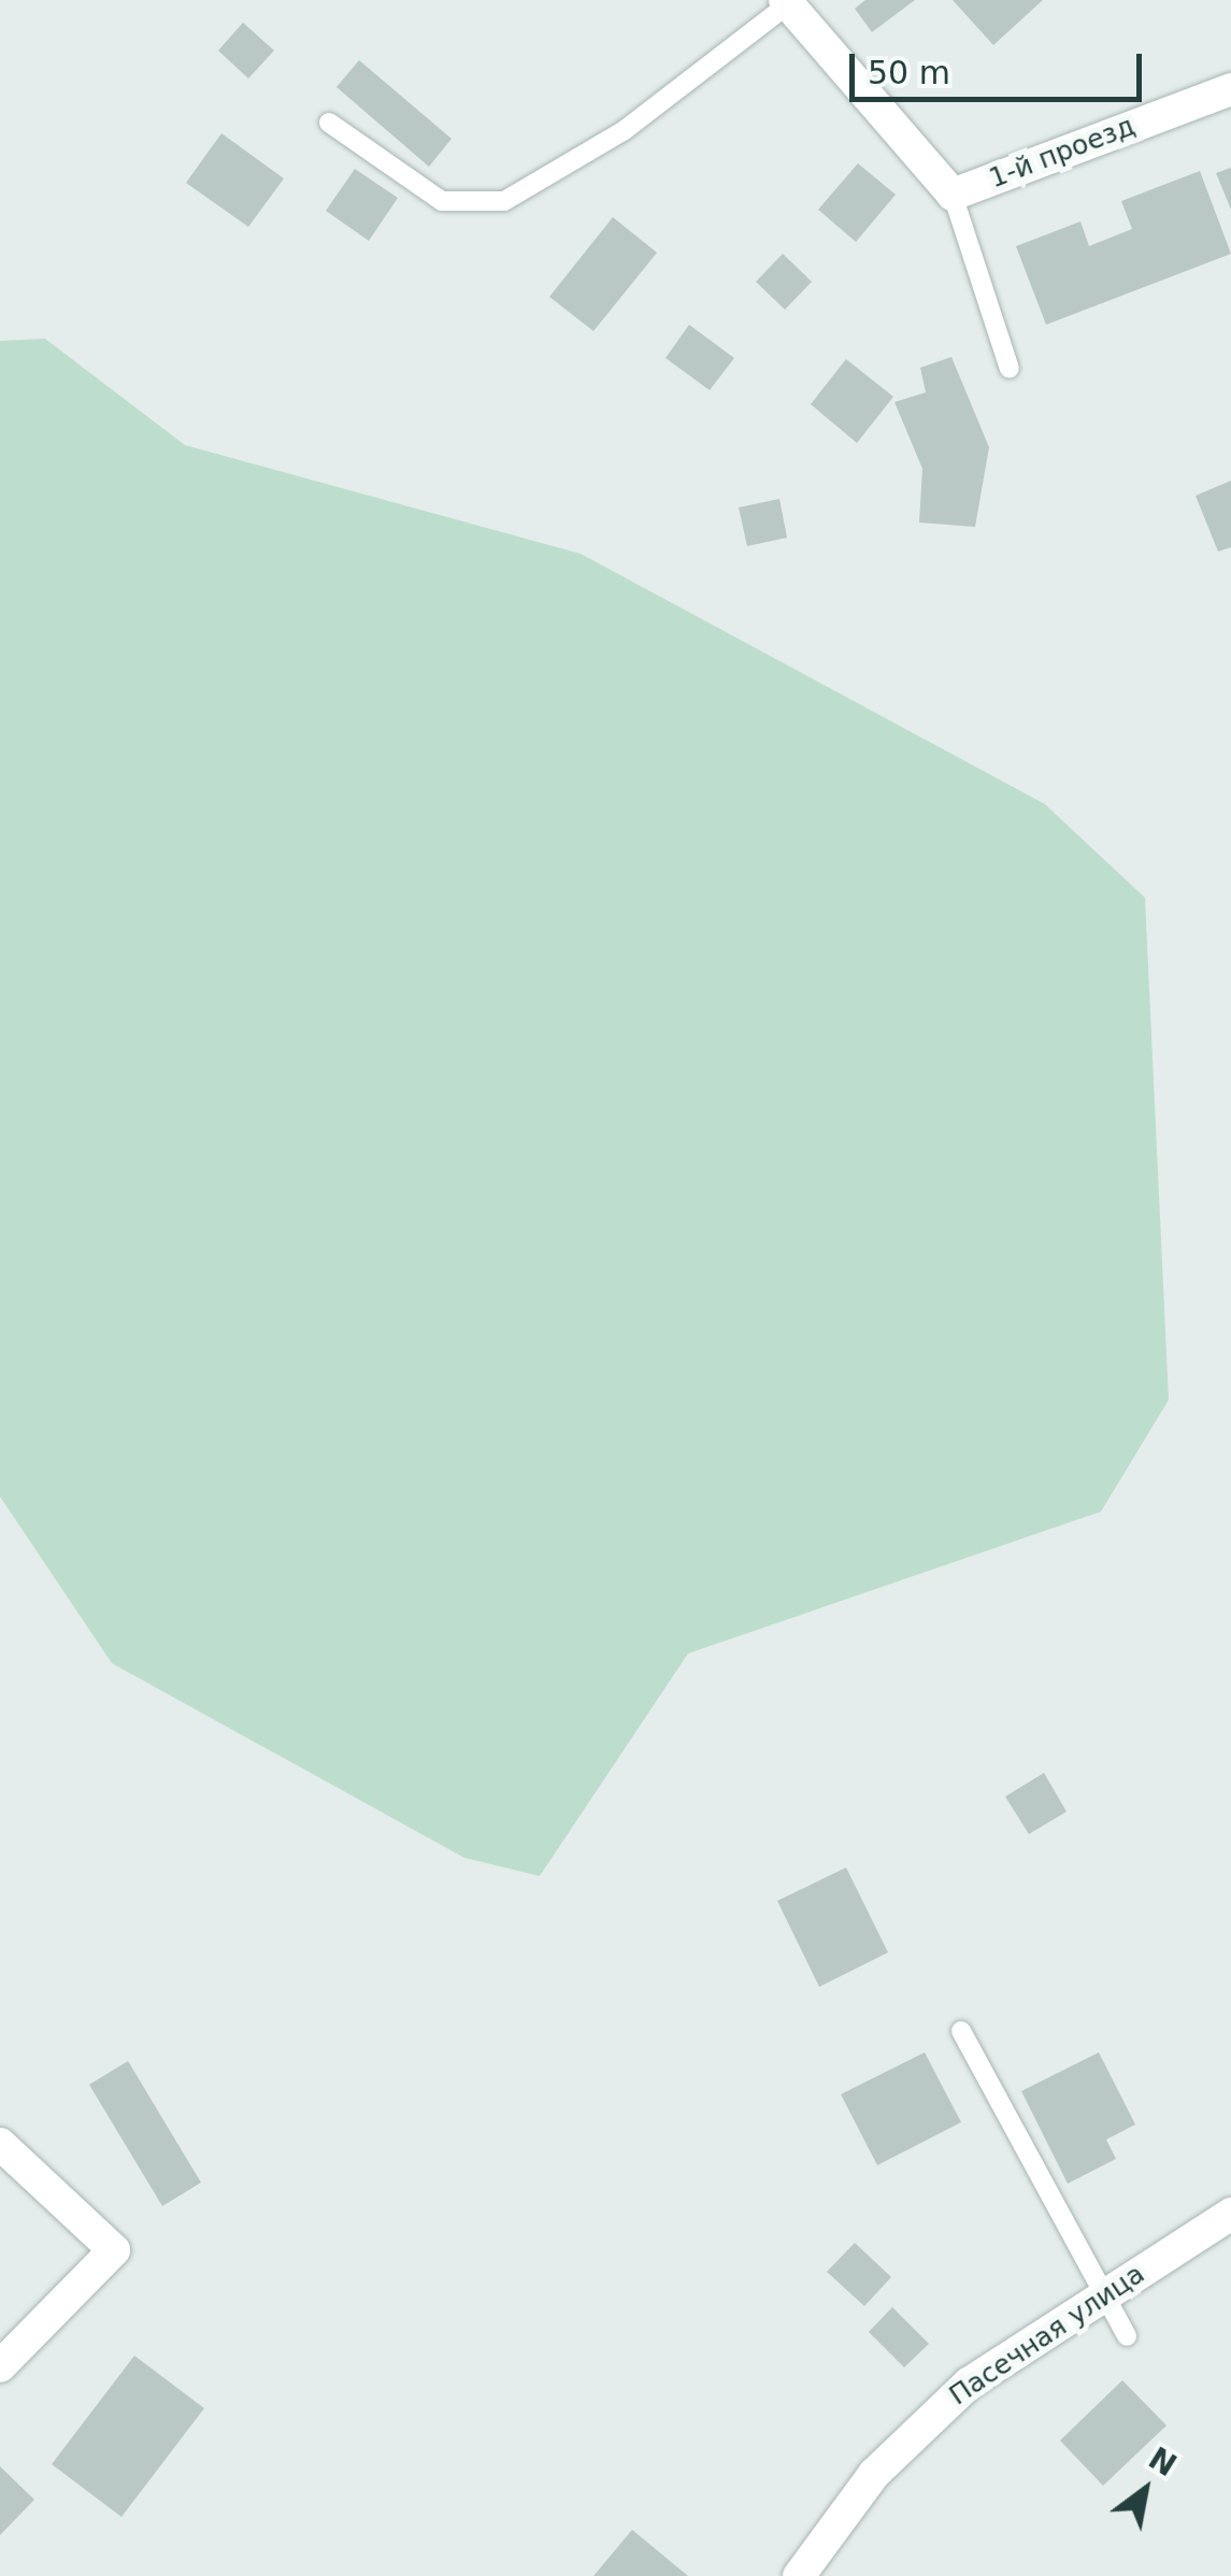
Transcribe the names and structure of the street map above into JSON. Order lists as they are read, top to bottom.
{
  "streets": {
    "street": ["1-й проезд", "Пасечная улица"]
  },
  "scale_bar": "50 m",
  "north": "top right"
}
